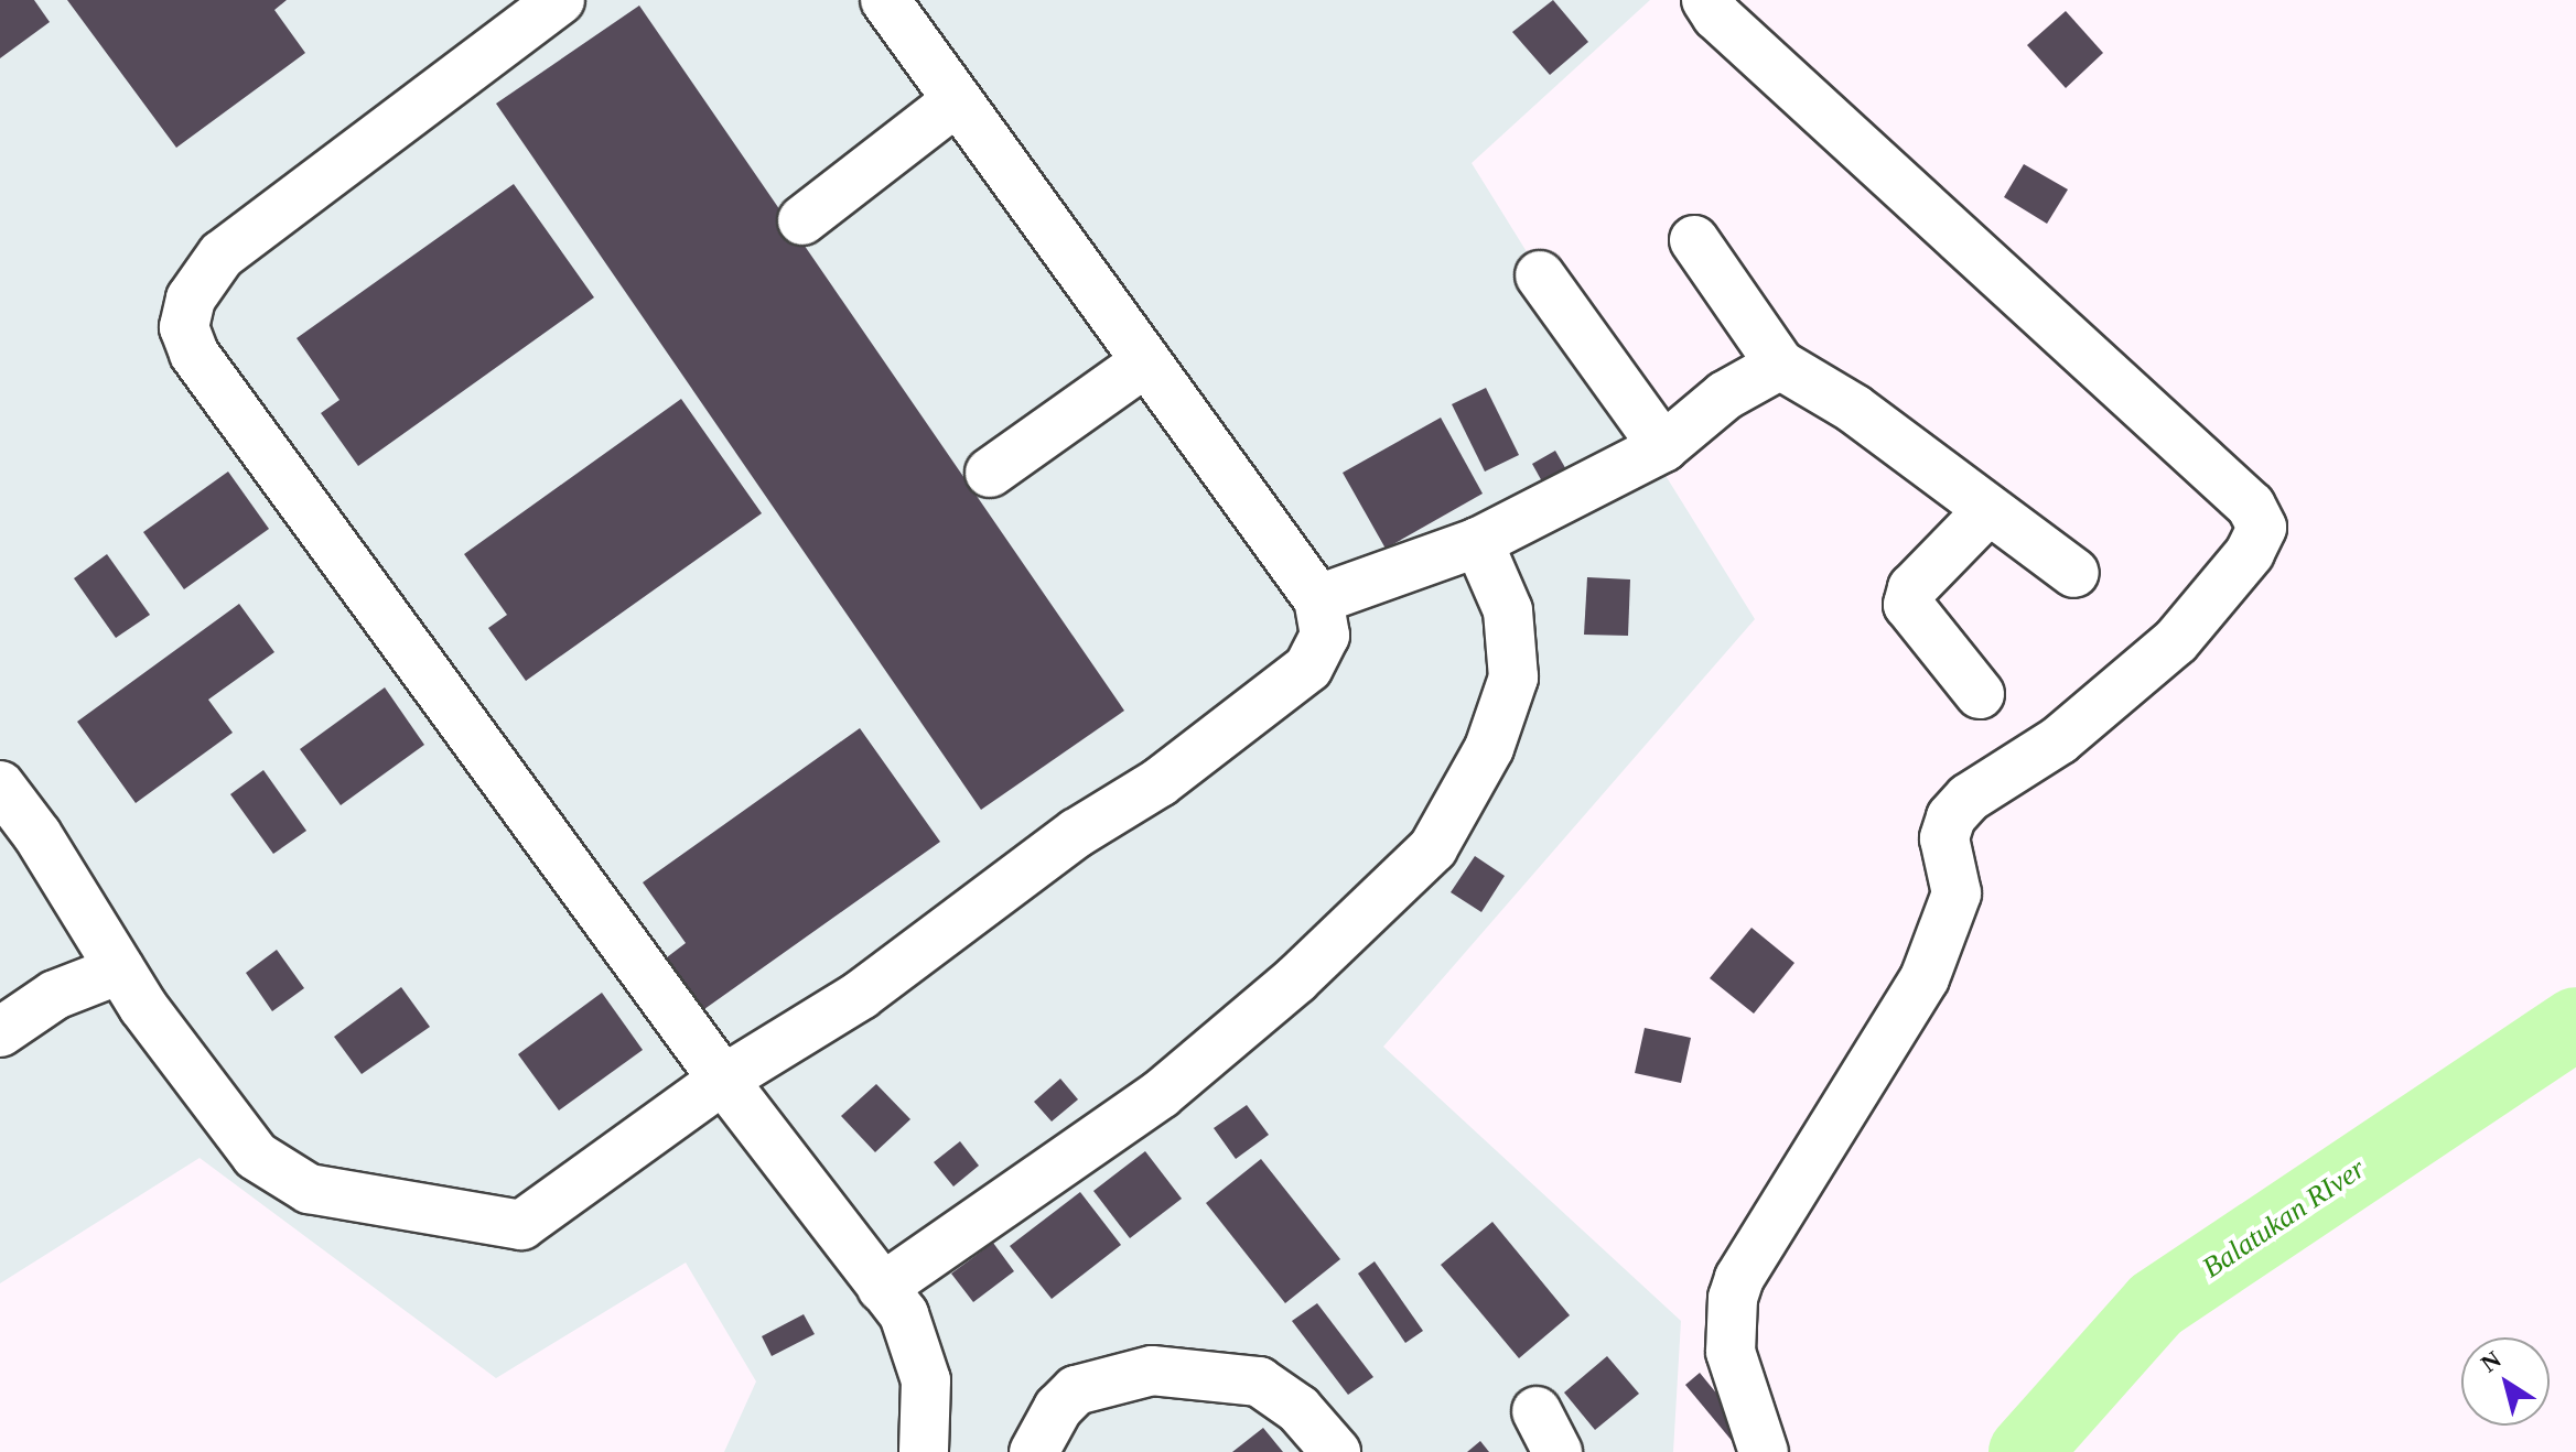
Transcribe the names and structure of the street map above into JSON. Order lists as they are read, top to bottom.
{
  "water": ["Balatukan RIver"],
  "north": "top left"
}
